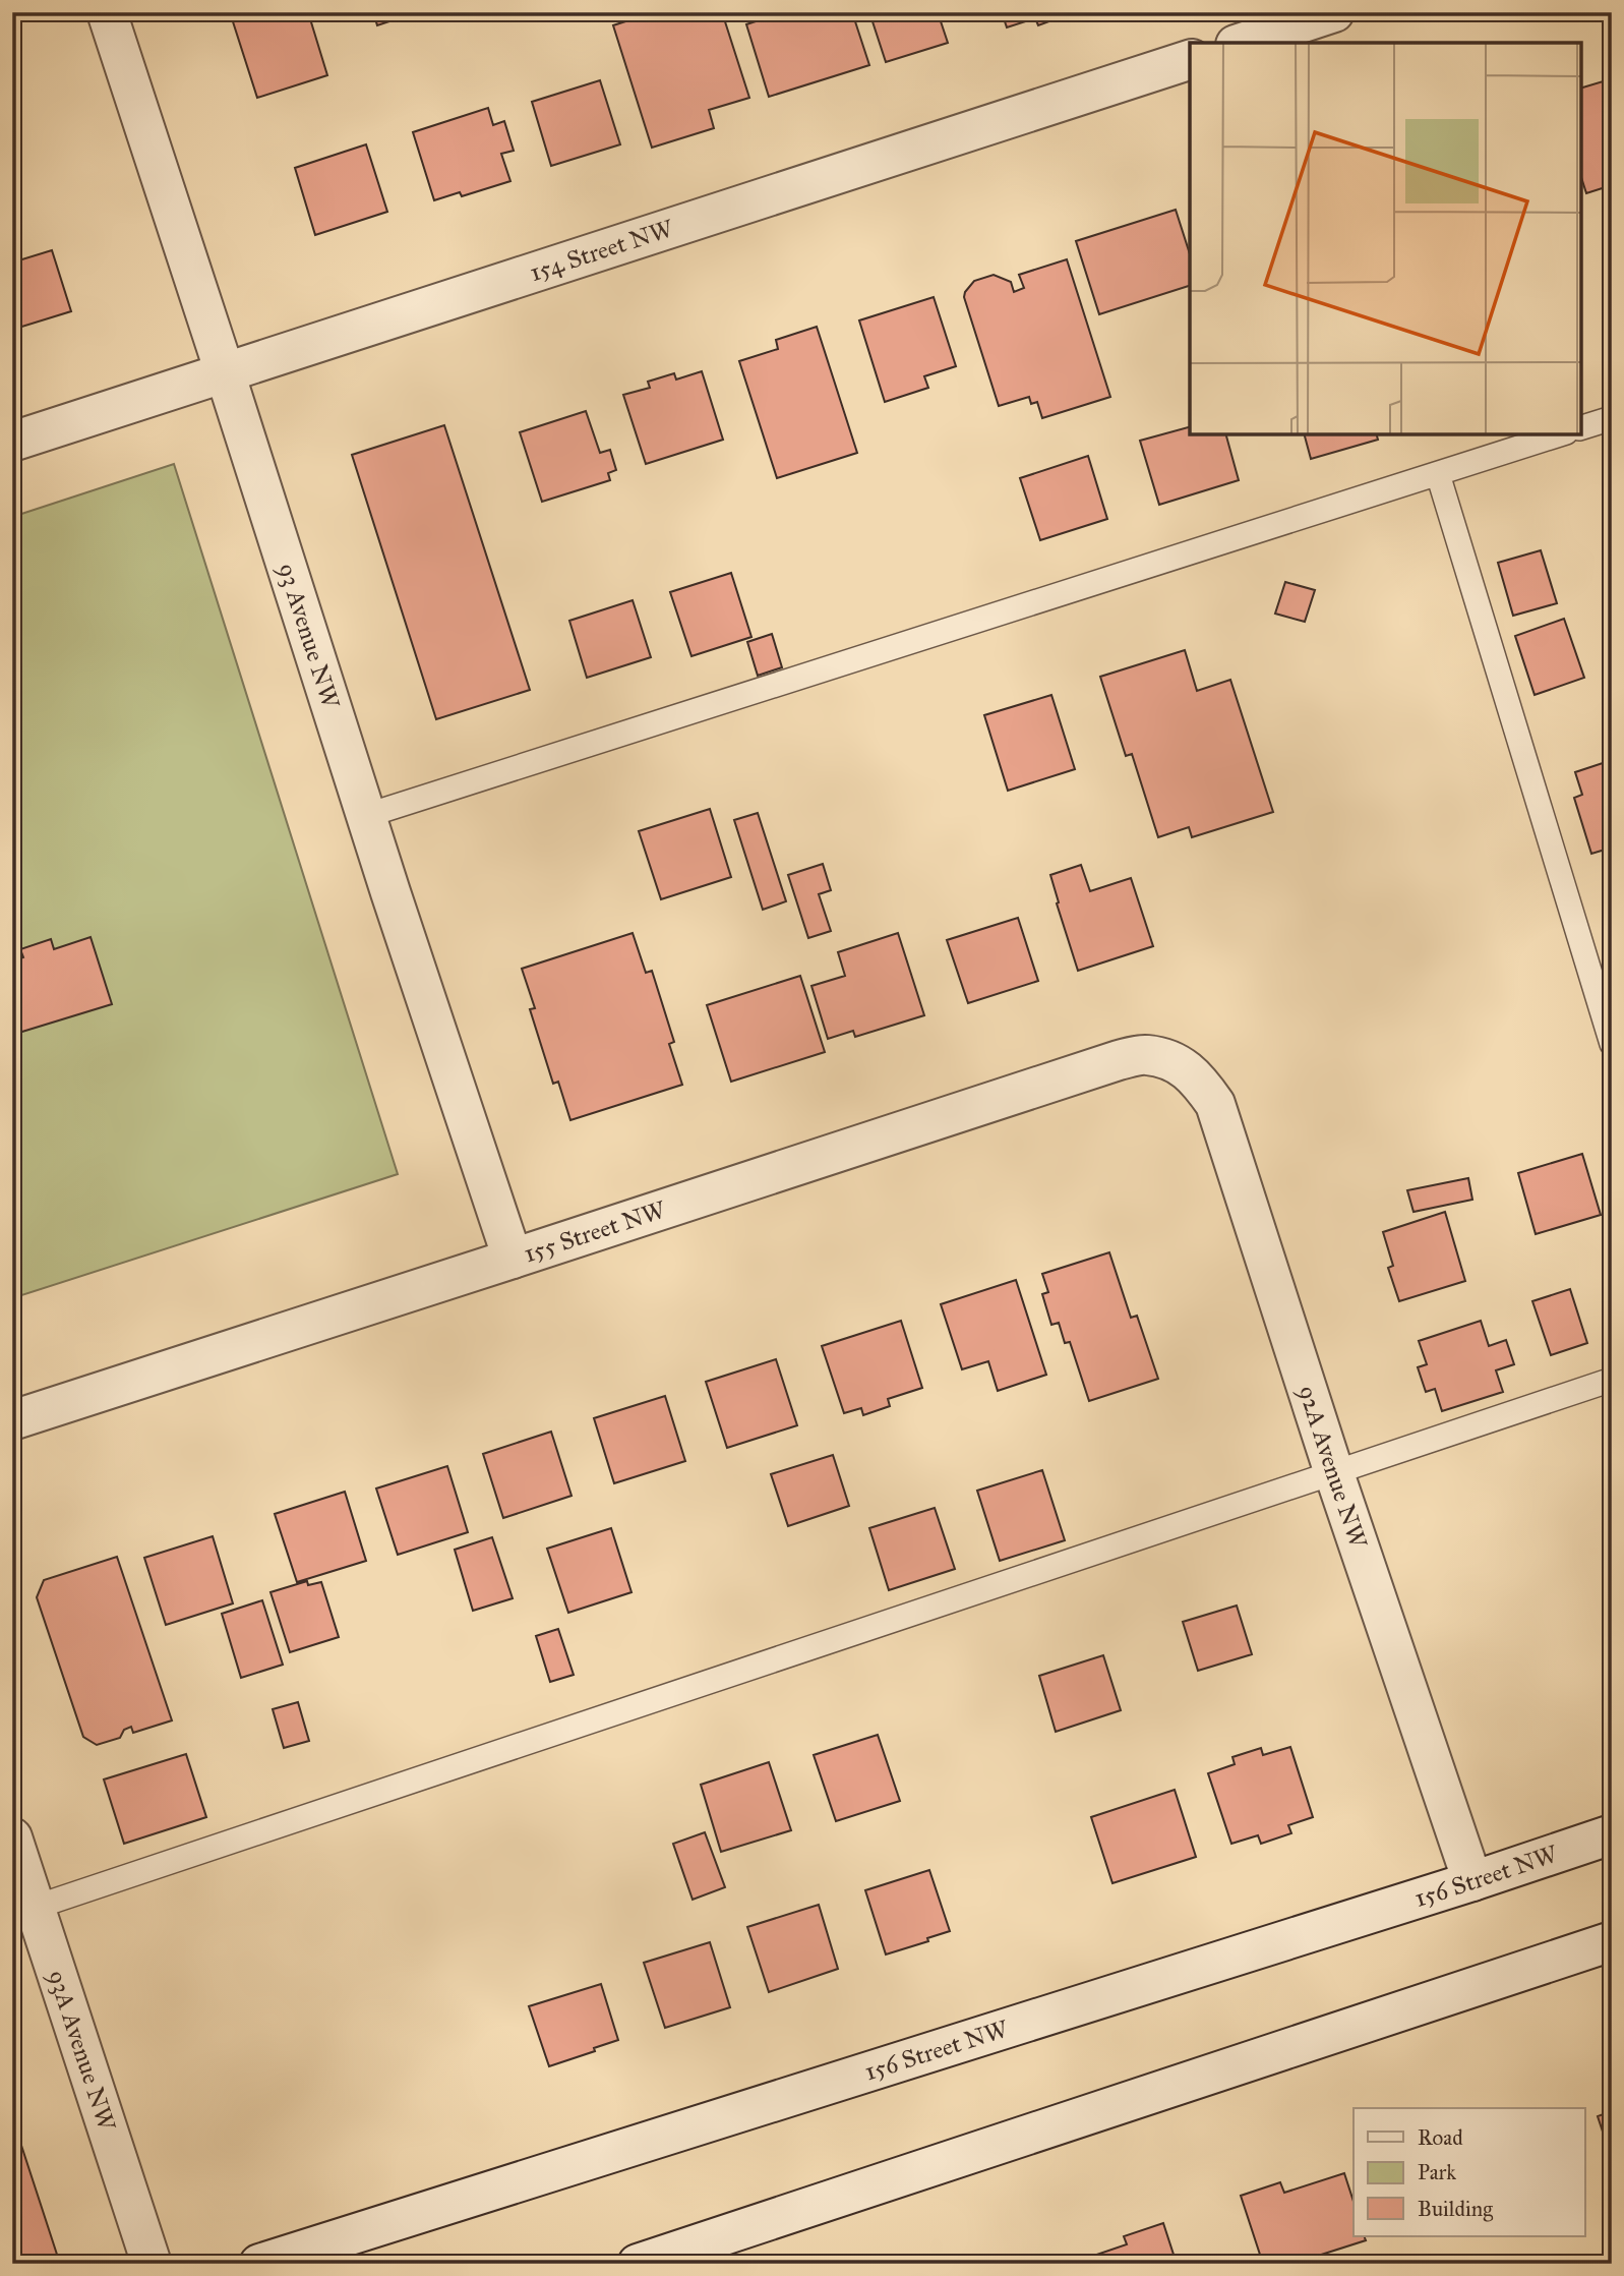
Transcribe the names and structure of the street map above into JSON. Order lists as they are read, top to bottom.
{
  "streets": {
    "street": [
      "154 Street NW",
      "93 Avenue NW",
      "155 Street NW",
      "92A Avenue NW",
      "156 Street NW",
      "93A Avenue NW"
    ]
  },
  "crossings": [
    ["154 Street NW", "93 Avenue NW"],
    ["93 Avenue NW", "155 Street NW"],
    ["155 Street NW", "92A Avenue NW"],
    ["92A Avenue NW", "156 Street NW"]
  ],
  "legend": ["Road", "Park", "Building"]
}
